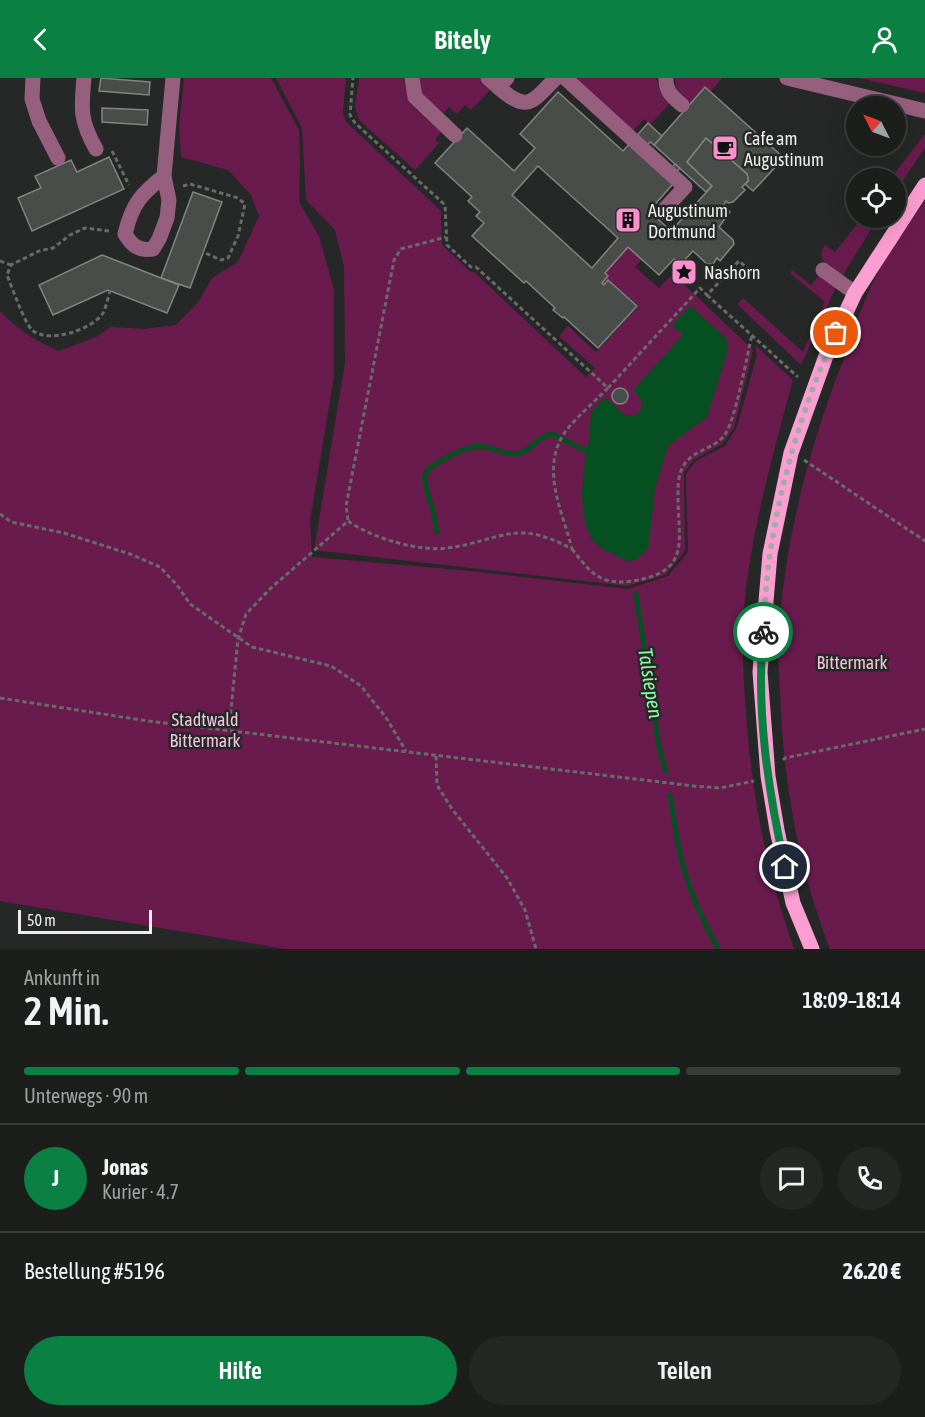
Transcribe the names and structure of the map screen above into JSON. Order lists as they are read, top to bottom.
{
  "water": ["Talsiepen"],
  "parks": ["Bittermark", "Stadtwald Bittermark"],
  "places": {
    "cafe": ["Cafe am Augustinum"],
    "building": ["Augustinum Dortmund"],
    "place": ["Nashorn"]
  },
  "scale_bar": "50 m",
  "north": "top left",
  "page": {
    "header": "Bitely",
    "scale": "50 m",
    "heading": ["2 Min.", "Ankunft in", "18:09–18:14"],
    "panel": [
      "Jonas",
      "Kurier · 4.7",
      "Bestellung #5196",
      "26.20 €"
    ],
    "bar": "Unterwegs · 90 m",
    "round": "J",
    "buttons": ["Hilfe", "Teilen"]
  }
}
